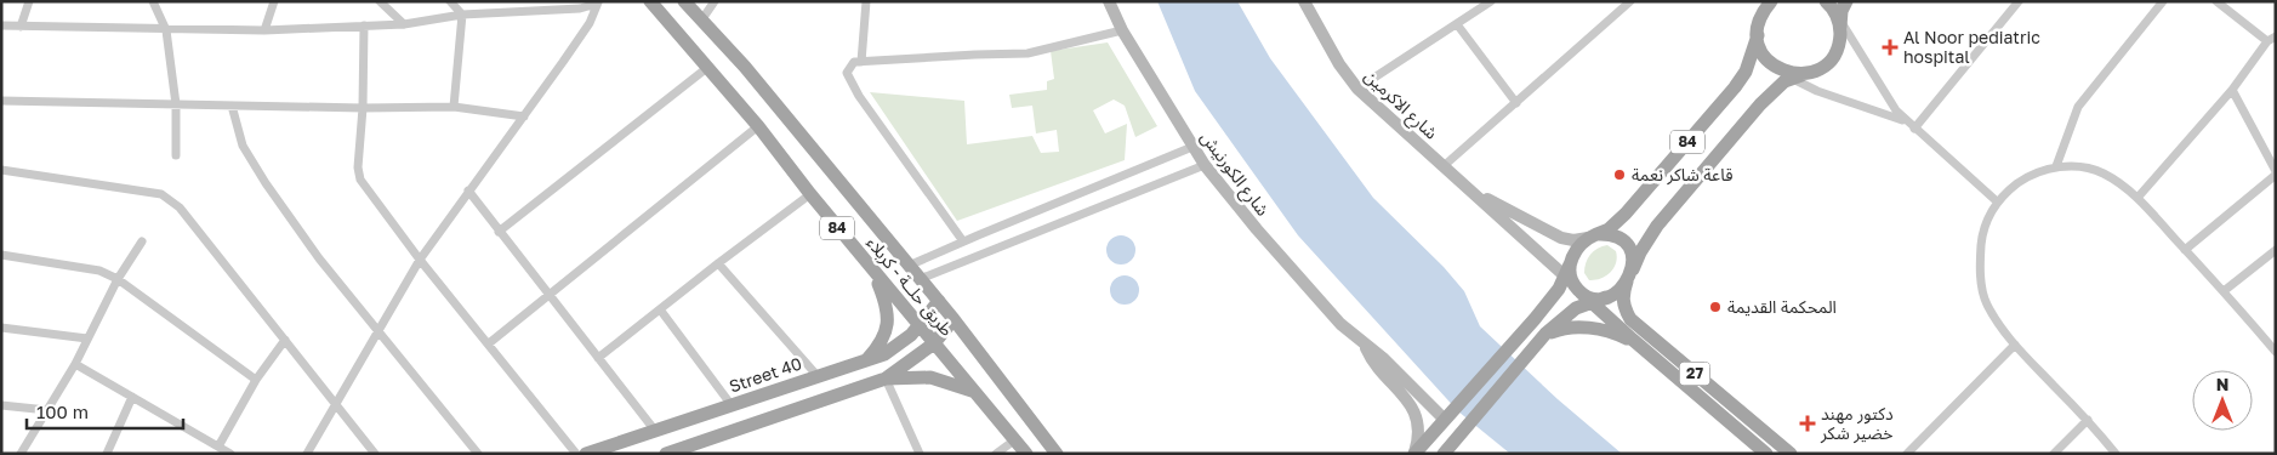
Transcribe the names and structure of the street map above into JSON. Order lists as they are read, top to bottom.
{
  "streets": {
    "main road": [
      "84",
      "طريق حلــة - كربلاء",
      "27",
      "Street 40"
    ],
    "street": ["شارع الاكرمين", "شارع الكورنيش"]
  },
  "crossings": [
    ["شارع الاكرمين", "84"],
    ["شارع الاكرمين", "27"],
    ["84", "شارع الكورنيش"],
    ["84", "27"],
    ["طريق حلــة - كربلاء", "Street 40"]
  ],
  "places": {
    "health": ["Al Noor pediatric hospital", "دكتور مهند خضير شكر"],
    "other": ["قاعة شاكر نعمة", "المحكمة القديمة"]
  },
  "scale_bar": "100 m",
  "north": "top"
}
